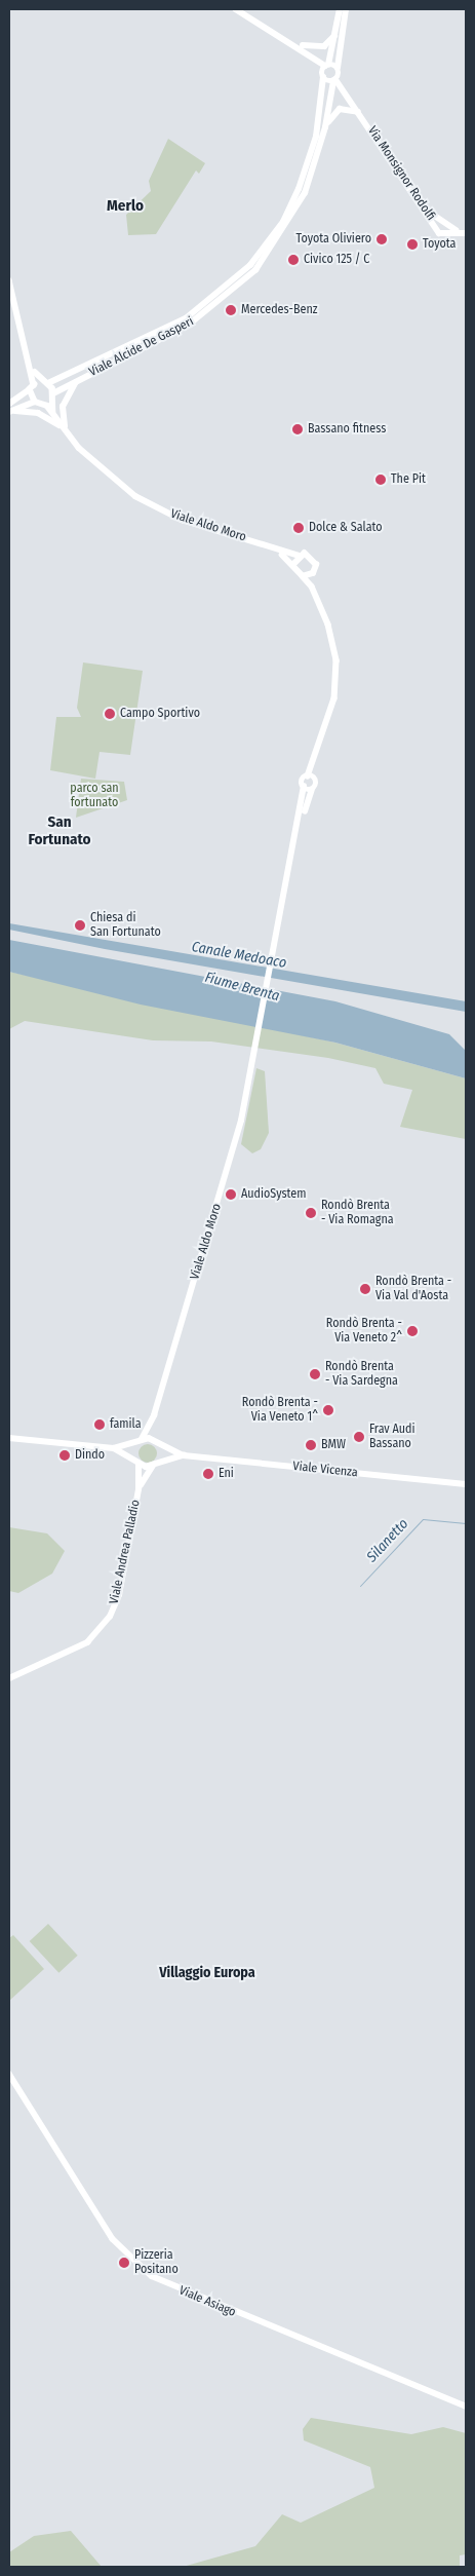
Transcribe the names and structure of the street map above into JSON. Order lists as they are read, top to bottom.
{
  "streets": {
    "main road": [
      "Via Monsignor Rodolfi",
      "Viale Alcide De Gasperi",
      "Viale Aldo Moro",
      "Viale Vicenza",
      "Viale Andrea Palladio",
      "Viale Asiago"
    ]
  },
  "crossings": [
    ["Via Monsignor Rodolfi", "Viale Alcide De Gasperi"],
    ["Viale Alcide De Gasperi", "Viale Aldo Moro"],
    ["Viale Aldo Moro", "Viale Vicenza"],
    ["Viale Vicenza", "Viale Andrea Palladio"]
  ],
  "districts": ["Merlo", "San Fortunato", "Villaggio Europa"],
  "water": ["Canale Medoaco", "Fiume Brenta", "Silanetto"],
  "parks": ["parco san fortunato"],
  "places": [
    "Toyota Oliviero",
    "Toyota",
    "Civico 125 / C",
    "Mercedes-Benz",
    "Bassano fitness",
    "The Pit",
    "Dolce & Salato",
    "Campo Sportivo",
    "Chiesa di San Fortunato",
    "AudioSystem",
    "Rondò Brenta - Via Romagna",
    "Rondò Brenta - Via Val d'Aosta",
    "Rondò Brenta - Via Veneto 2^",
    "Rondò Brenta - Via Sardegna",
    "Rondò Brenta - Via Veneto 1^",
    "famila",
    "Frav Audi Bassano",
    "BMW",
    "Dindo",
    "Eni",
    "Pizzeria Positano"
  ]
}
